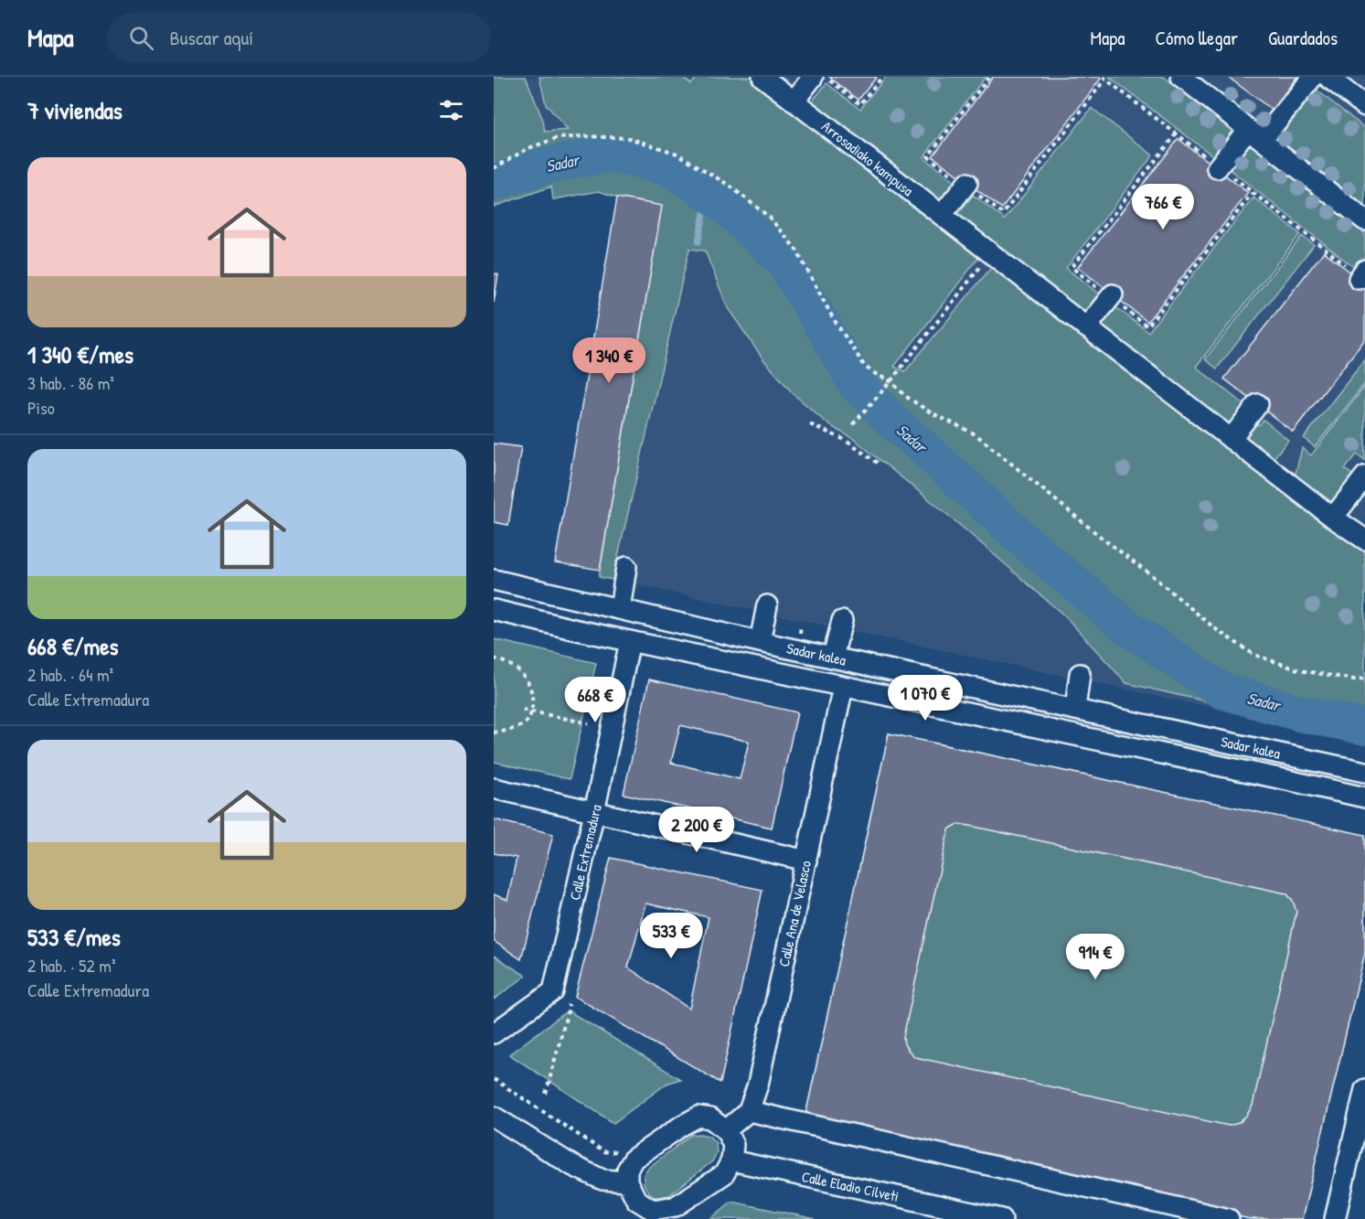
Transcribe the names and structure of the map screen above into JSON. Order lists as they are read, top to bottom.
{
  "streets": {
    "street": [
      "Arrosadiako kampusa",
      "Sadar kalea",
      "Calle Extremadura",
      "Calle Ana de Velasco",
      "Calle Eladio Cilveti"
    ]
  },
  "crossings": [
    ["Sadar kalea", "Calle Extremadura"],
    ["Sadar kalea", "Calle Ana de Velasco"]
  ],
  "water": ["Sadar"],
  "page": {
    "header": "Mapa",
    "search": "Buscar aquí",
    "nav": ["Mapa", "Cómo llegar", "Guardados"],
    "heading": "7 viviendas",
    "list": [
      {
        "name": "1 340 €/mes",
        "note": "3 hab. · 86 m² · Piso"
      },
      {
        "name": "668 €/mes",
        "note": "2 hab. · 64 m² · Calle Extremadura"
      },
      {
        "name": "533 €/mes",
        "note": "2 hab. · 52 m² · Calle Extremadura"
      }
    ],
    "price": [
      "766 €",
      "1 340 €",
      "1 070 €",
      "668 €",
      "2 200 €",
      "533 €",
      "914 €"
    ]
  }
}
